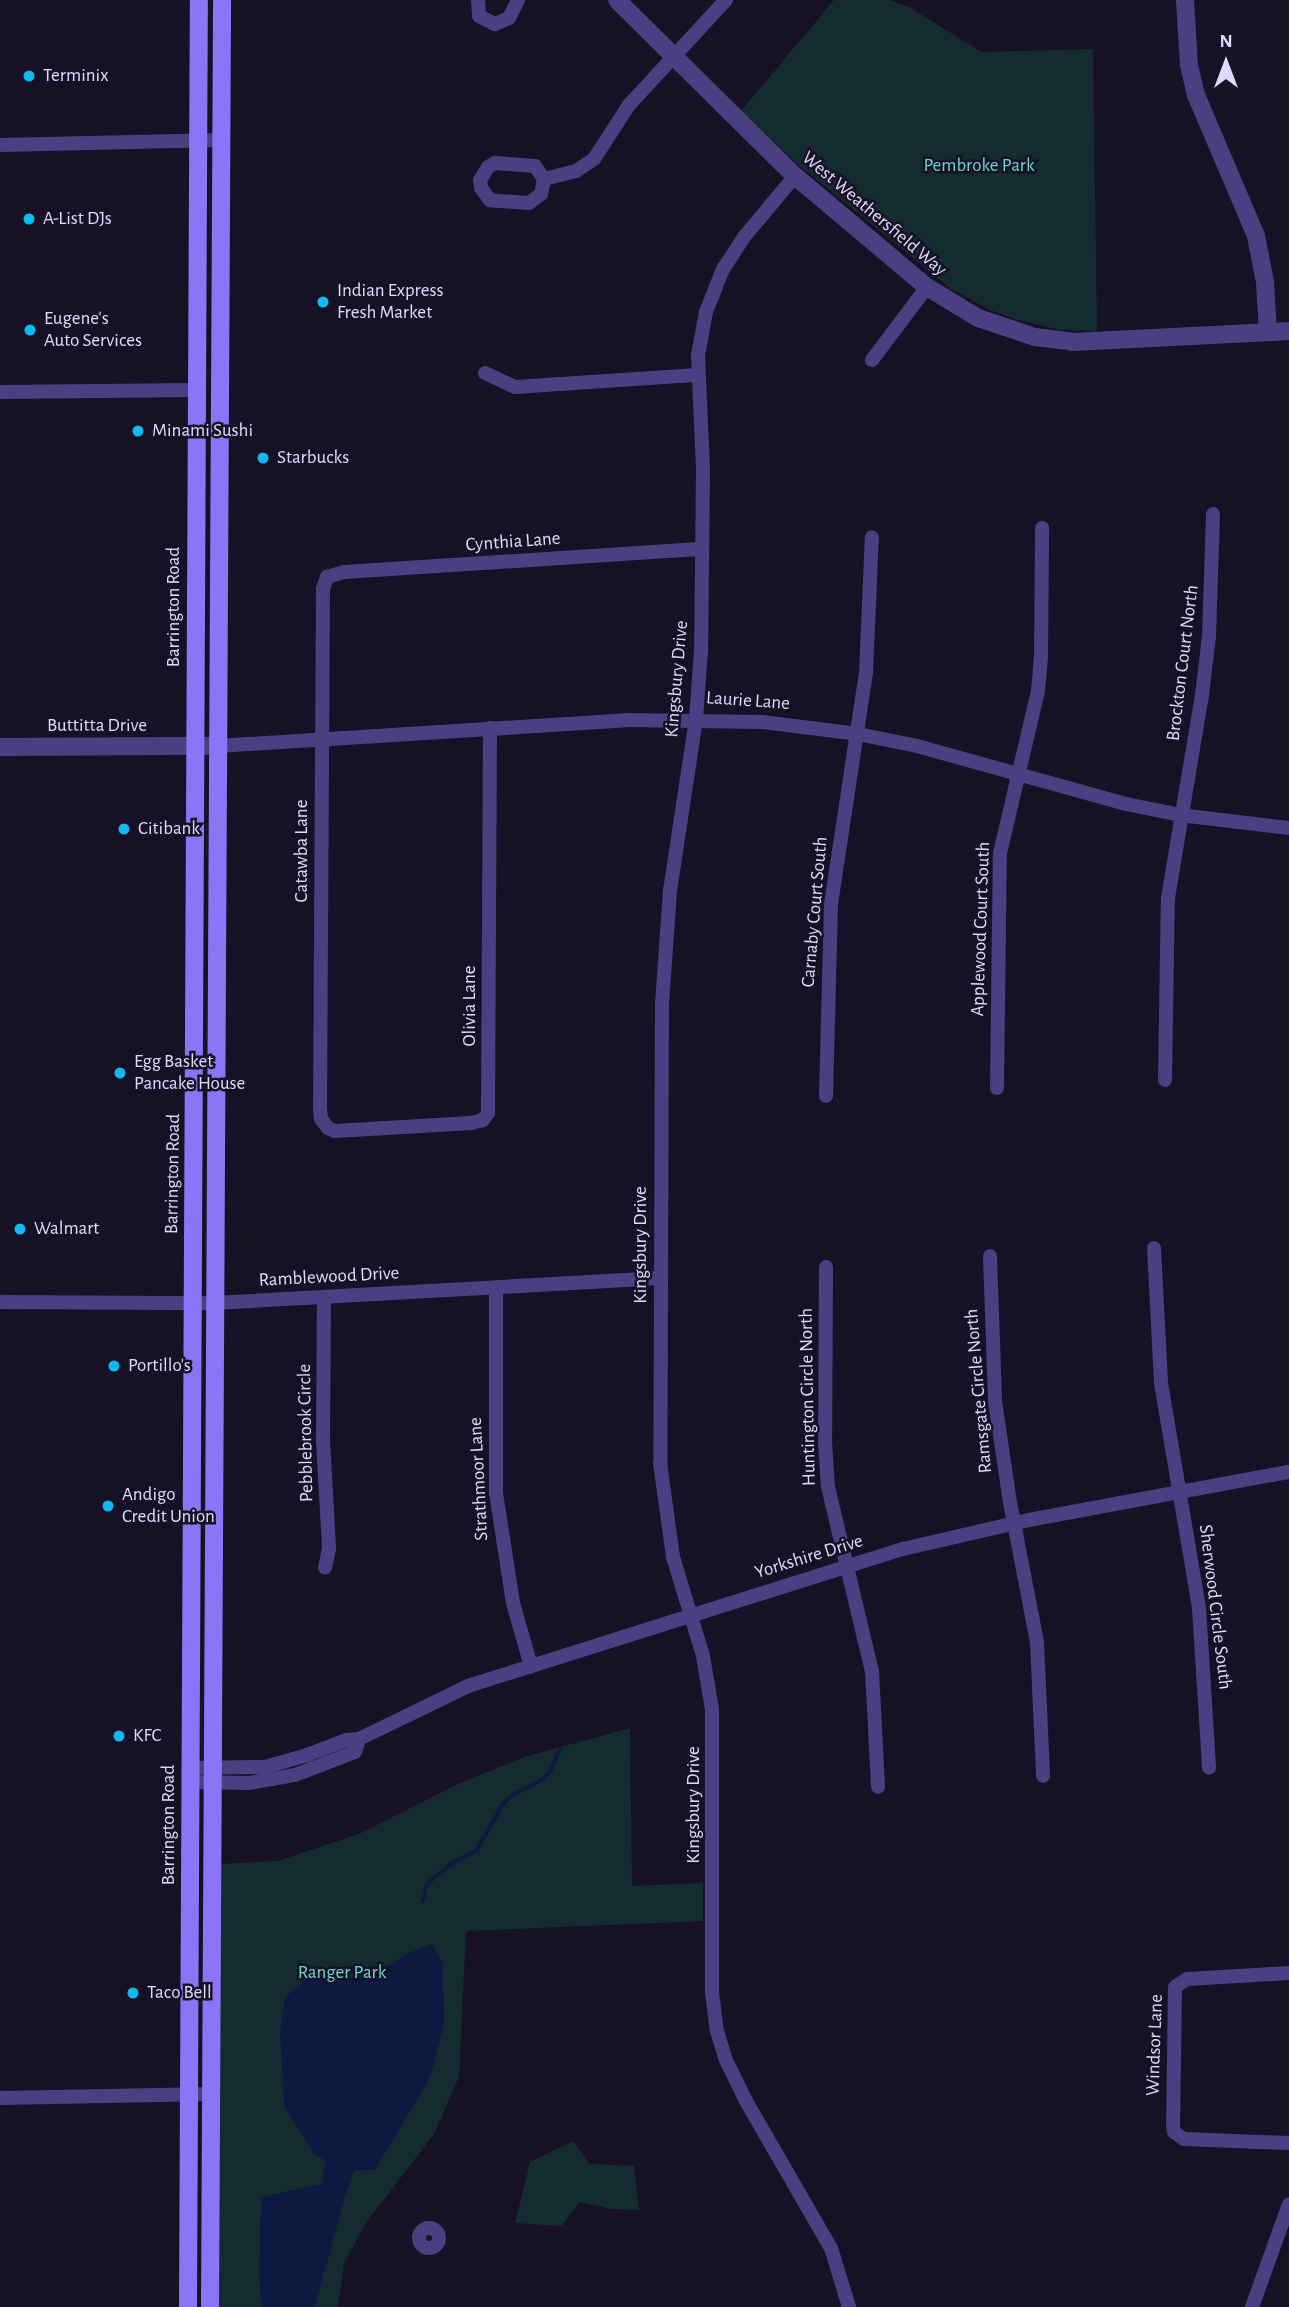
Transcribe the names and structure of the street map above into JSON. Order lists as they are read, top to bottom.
{
  "streets": {
    "main road": ["Barrington Road"],
    "street": [
      "West Weathersfield Way",
      "Cynthia Lane",
      "Brockton Court North",
      "Kingsbury Drive",
      "Laurie Lane",
      "Buttitta Drive",
      "Catawba Lane",
      "Carnaby Court South",
      "Applewood Court South",
      "Olivia Lane",
      "Ramblewood Drive",
      "Ramsgate Circle North",
      "Huntington Circle North",
      "Pebblebrook Circle",
      "Strathmoor Lane",
      "Yorkshire Drive",
      "Sherwood Circle South",
      "Windsor Lane"
    ]
  },
  "crossings": [
    ["West Weathersfield Way", "Kingsbury Drive"],
    ["Cynthia Lane", "Kingsbury Drive"],
    ["Cynthia Lane", "Catawba Lane"],
    ["Barrington Road", "Laurie Lane"],
    ["Barrington Road", "Buttitta Drive"],
    ["Barrington Road", "Ramblewood Drive"],
    ["Barrington Road", "Yorkshire Drive"],
    ["Brockton Court North", "Laurie Lane"],
    ["Kingsbury Drive", "Laurie Lane"],
    ["Kingsbury Drive", "Ramblewood Drive"],
    ["Kingsbury Drive", "Yorkshire Drive"],
    ["Laurie Lane", "Buttitta Drive"],
    ["Laurie Lane", "Catawba Lane"],
    ["Laurie Lane", "Carnaby Court South"],
    ["Laurie Lane", "Applewood Court South"],
    ["Laurie Lane", "Olivia Lane"],
    ["Catawba Lane", "Olivia Lane"],
    ["Ramblewood Drive", "Pebblebrook Circle"],
    ["Ramblewood Drive", "Strathmoor Lane"],
    ["Ramsgate Circle North", "Yorkshire Drive"],
    ["Huntington Circle North", "Yorkshire Drive"],
    ["Strathmoor Lane", "Yorkshire Drive"],
    ["Yorkshire Drive", "Sherwood Circle South"]
  ],
  "parks": ["Pembroke Park", "Ranger Park"],
  "places": [
    "Terminix",
    "A-List DJs",
    "Indian Express Fresh Market",
    "Eugene's Auto Services",
    "Minami Sushi",
    "Starbucks",
    "Citibank",
    "Egg Basket Pancake House",
    "Walmart",
    "Portillo's",
    "Andigo Credit Union",
    "KFC",
    "Taco Bell"
  ],
  "north": "top"
}
